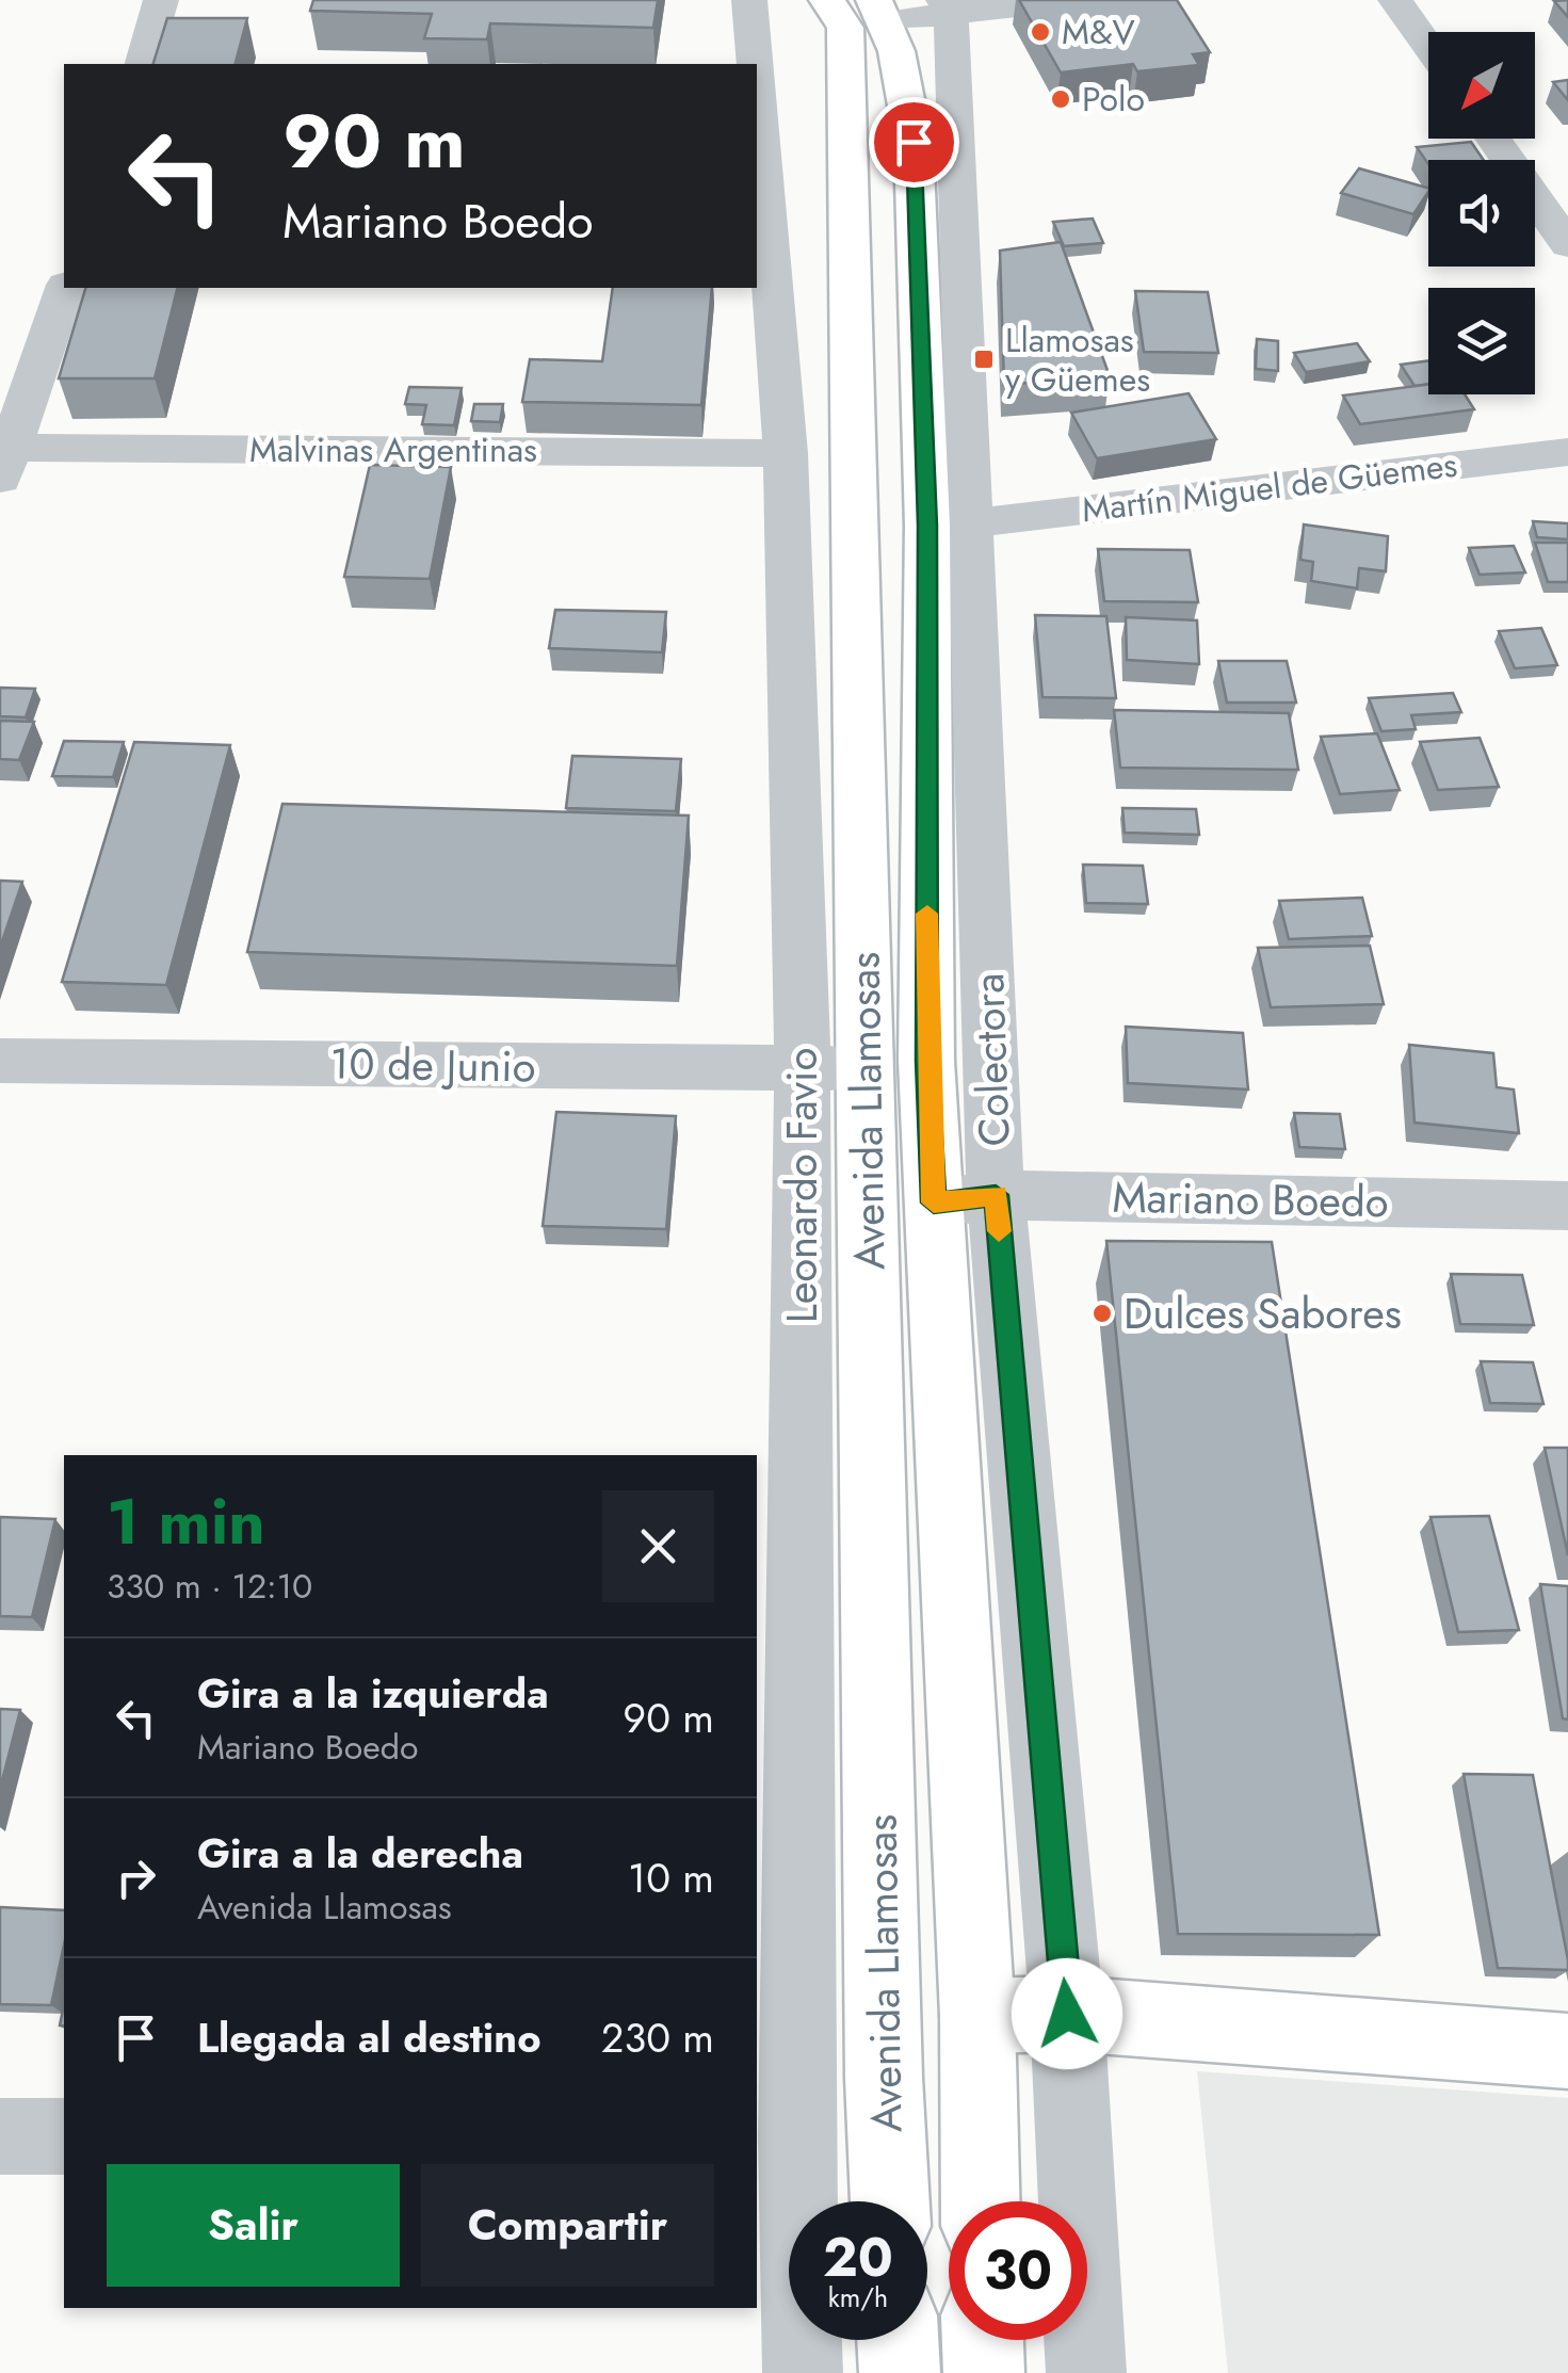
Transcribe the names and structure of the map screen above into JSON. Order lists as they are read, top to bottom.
{
  "streets": {
    "main road": ["Avenida Llamosas"],
    "street": [
      "Malvinas Argentinas",
      "Martín Miguel de Güemes",
      "Colectora",
      "10 de Junio",
      "Leonardo Favio",
      "Mariano Boedo"
    ]
  },
  "crossings": [
    ["Malvinas Argentinas", "Leonardo Favio"],
    ["Martín Miguel de Güemes", "Colectora"],
    ["Colectora", "Avenida Llamosas"],
    ["Colectora", "Mariano Boedo"],
    ["10 de Junio", "Avenida Llamosas"],
    ["10 de Junio", "Leonardo Favio"],
    ["Avenida Llamosas", "Mariano Boedo"]
  ],
  "places": {
    "other": ["M&V", "Polo", "Dulces Sabores"],
    "transit": ["Llamosas y Güemes"]
  },
  "north": "bottom left",
  "page": {
    "turn": ["90 m", "Mariano Boedo"],
    "heading": ["1 min", "330 m · 12:10"],
    "list": [
      {
        "name": "Gira a la izquierda",
        "note": "Mariano Boedo",
        "value": "90 m"
      },
      {
        "name": "Gira a la derecha",
        "note": "Avenida Llamosas",
        "value": "10 m"
      },
      {
        "name": "Llegada al destino",
        "value": "230 m"
      }
    ],
    "buttons": ["Salir", "Compartir"],
    "speed": "20 km/h",
    "limit": "30"
  }
}
